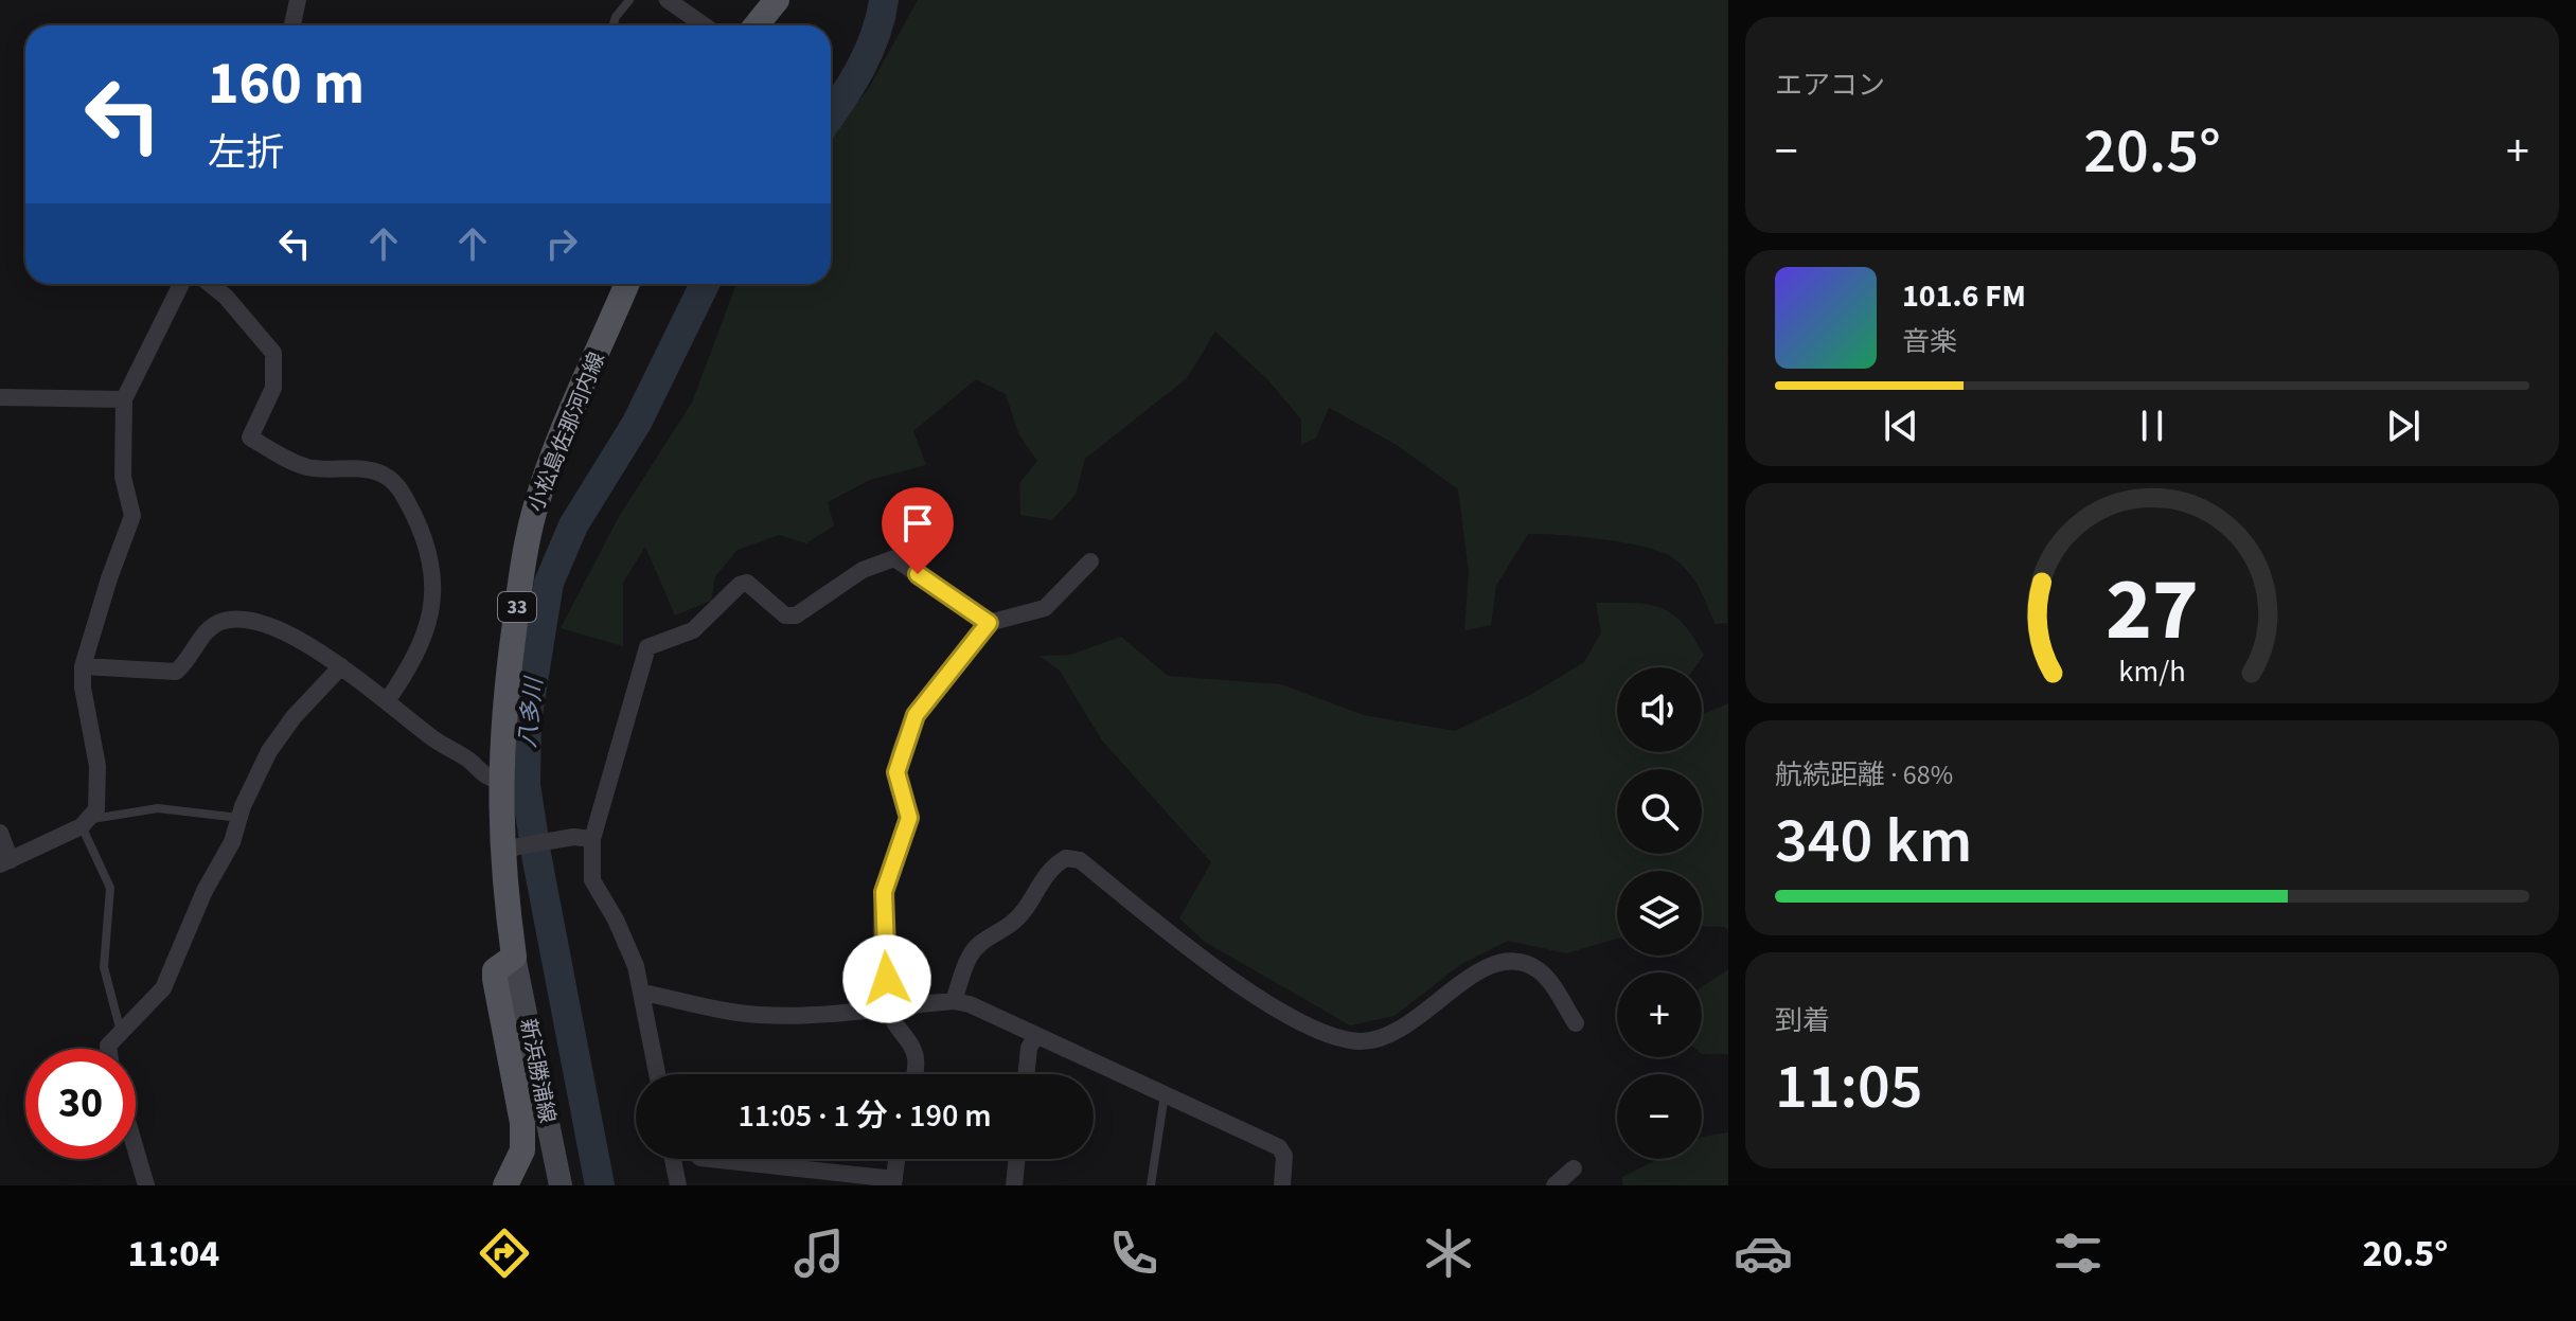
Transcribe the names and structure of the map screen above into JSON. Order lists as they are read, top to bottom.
{
  "streets": {
    "main road": ["小松島佐那河内線", "33", "新浜勝浦線"]
  },
  "crossings": [
    ["小松島佐那河内線", "新浜勝浦線"]
  ],
  "water": ["八多川"],
  "page": {
    "tile": [
      "エアコン",
      ["航続距離 · 68%", "340 km"],
      ["到着", "11:05"]
    ],
    "turn": ["160 m", "左折"],
    "heat": ["−", "20.5°", "+"],
    "song": ["101.6 FM", "音楽"],
    "map_buttons": ["+", "−"],
    "limit": "30",
    "trip": "11:05 · 1 分 · 190 m",
    "tabs": ["11:04", "20.5°"],
    "gauge": ["27", "km/h"]
  }
}
